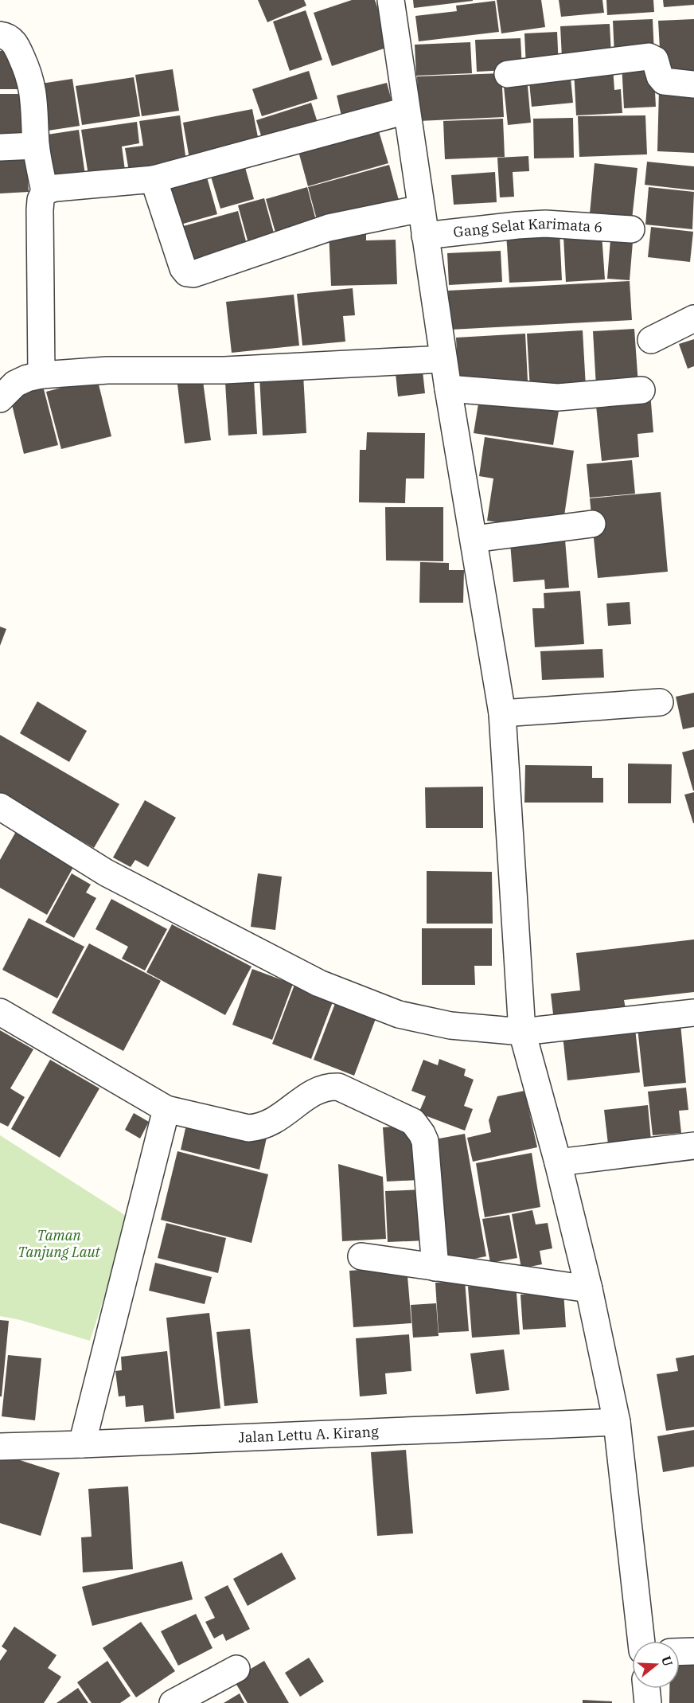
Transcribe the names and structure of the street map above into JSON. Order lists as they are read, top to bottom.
{
  "streets": {
    "street": ["Gang Selat Karimata 6", "Jalan Lettu A. Kirang"]
  },
  "parks": ["Taman Tanjung Laut"],
  "north": "right"
}
